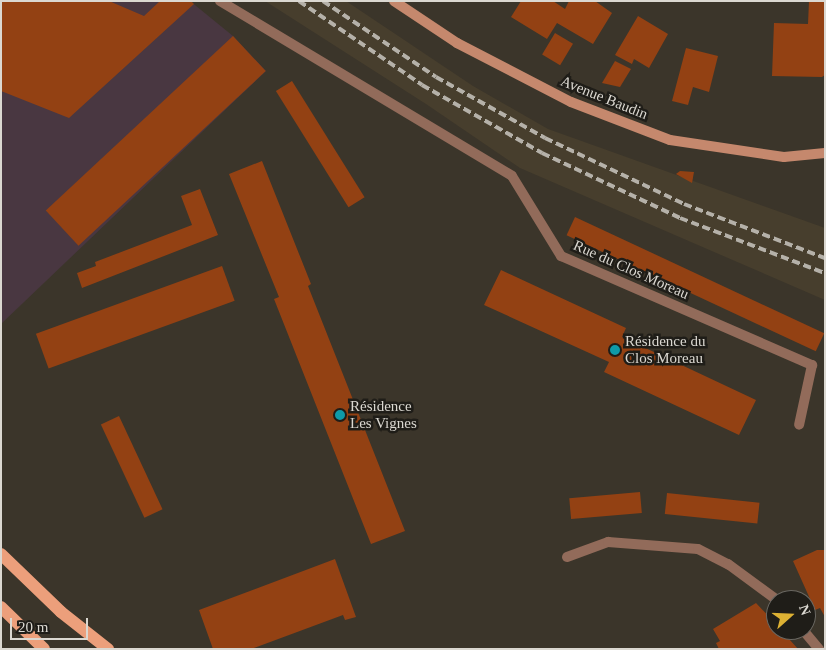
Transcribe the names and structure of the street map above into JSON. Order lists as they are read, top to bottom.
{
  "streets": {
    "main road": ["Avenue Baudin"],
    "street": ["Rue du Clos Moreau"]
  },
  "places": ["Résidence du Clos Moreau", "Résidence Les Vignes"],
  "scale_bar": "20 m",
  "north": "right"
}
